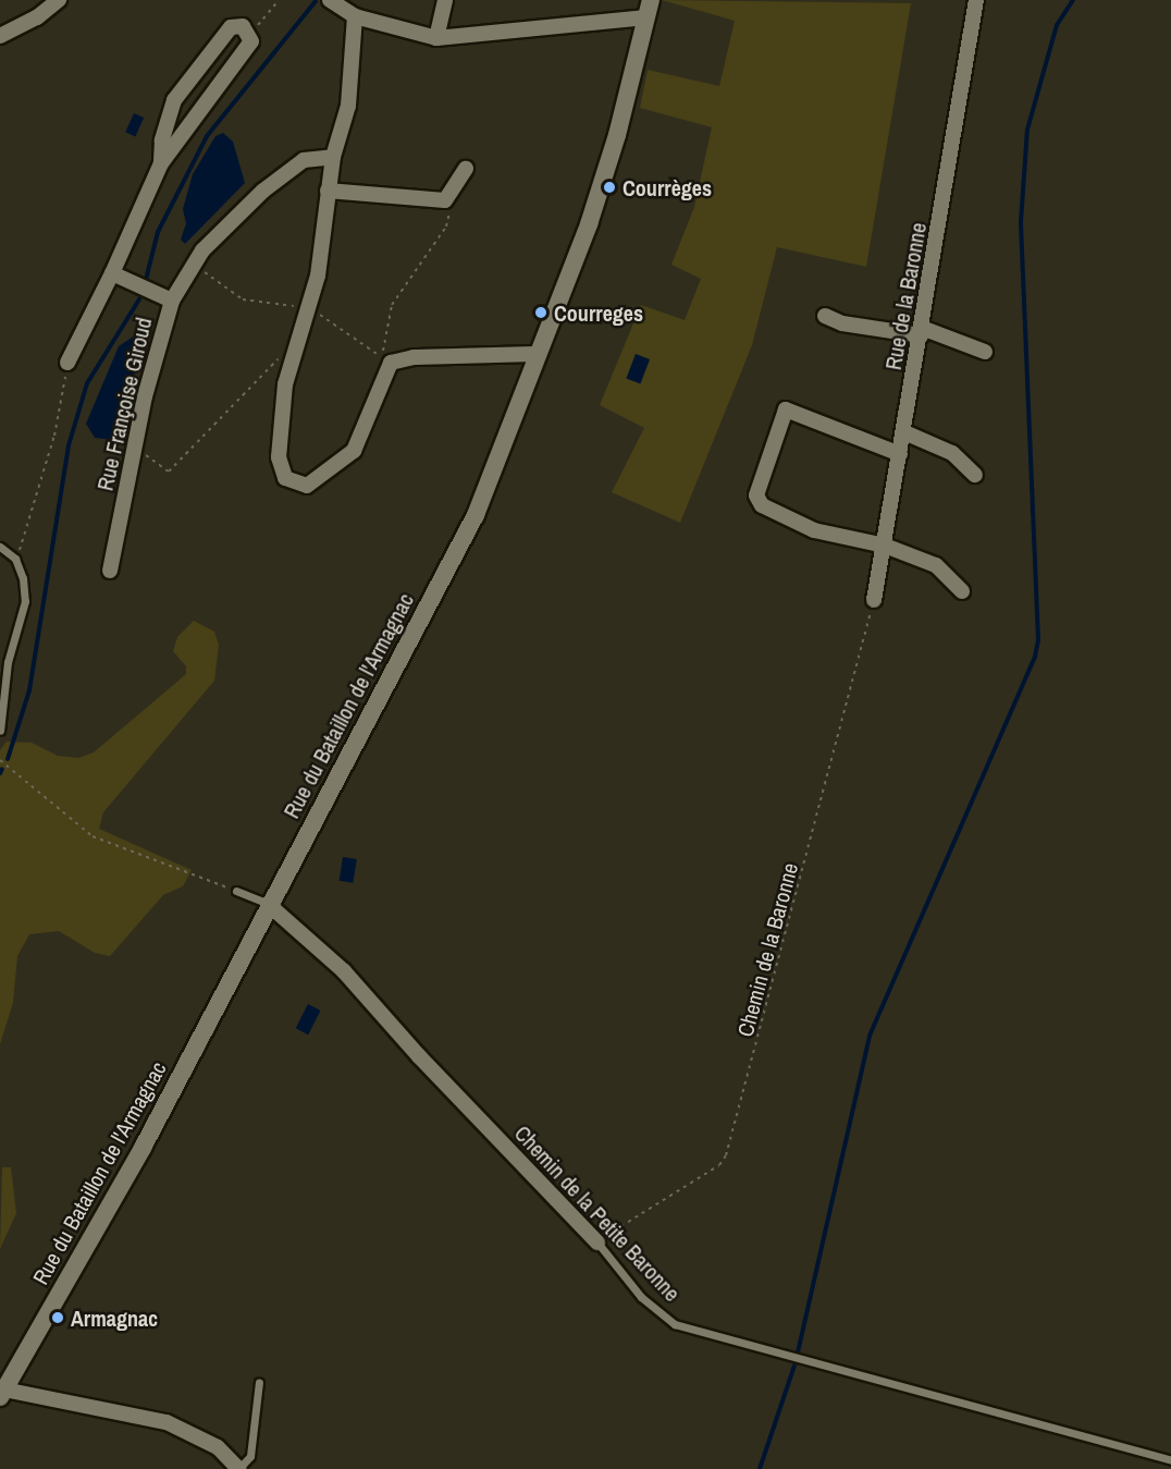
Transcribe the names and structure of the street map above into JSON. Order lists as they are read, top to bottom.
{
  "streets": {
    "street": [
      "Rue de la Baronne",
      "Rue Françoise Giroud",
      "Rue du Bataillon de l'Armagnac",
      "Chemin de la Petite Baronne"
    ],
    "path": ["Chemin de la Baronne"]
  },
  "crossings": [
    ["Rue de la Baronne", "Chemin de la Baronne"],
    ["Rue du Bataillon de l'Armagnac", "Chemin de la Petite Baronne"],
    ["Chemin de la Baronne", "Chemin de la Petite Baronne"]
  ],
  "places": ["Courrèges", "Courreges", "Armagnac"]
}
